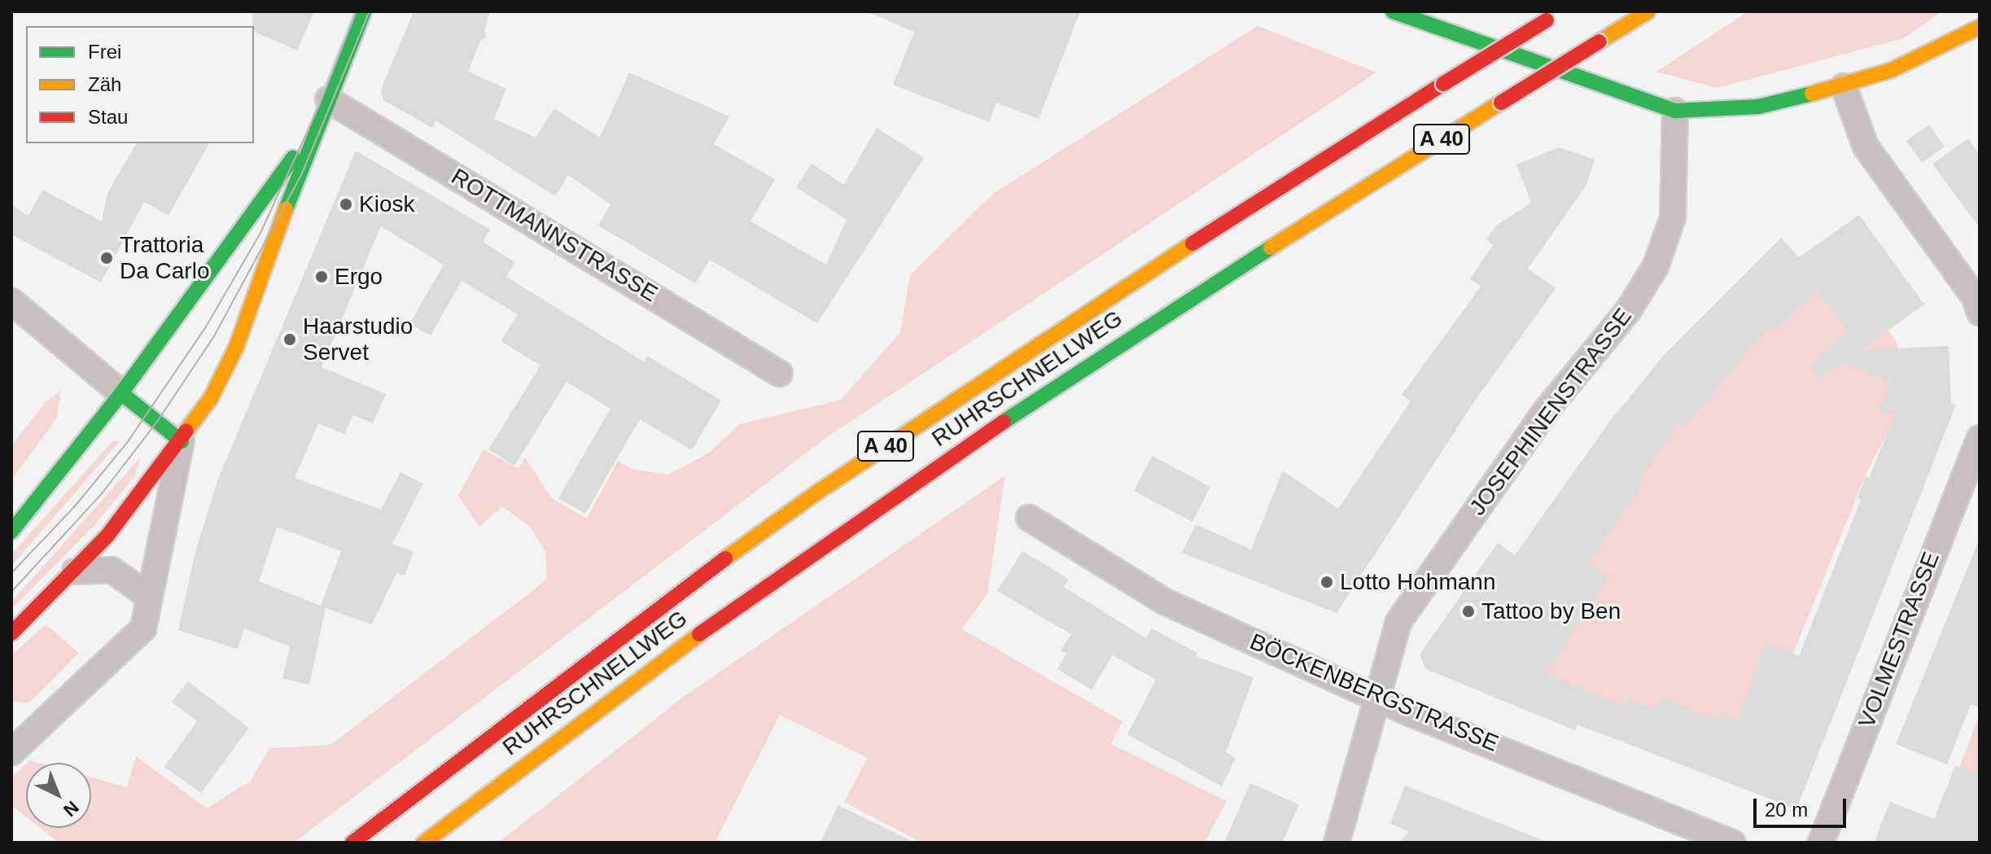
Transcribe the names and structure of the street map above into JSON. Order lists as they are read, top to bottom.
{
  "streets": {
    "main road": ["A 40", "RUHRSCHNELLWEG"],
    "street": [
      "ROTTMANNSTRASSE",
      "JOSEPHINENSTRASSE",
      "VOLMESTRASSE",
      "BÖCKENBERGSTRASSE"
    ]
  },
  "crossings": [
    ["JOSEPHINENSTRASSE", "BÖCKENBERGSTRASSE"]
  ],
  "places": [
    "Kiosk",
    "Trattoria Da Carlo",
    "Ergo",
    "Haarstudio Servet",
    "Lotto Hohmann",
    "Tattoo by Ben"
  ],
  "legend": ["Frei", "Zäh", "Stau"],
  "scale_bar": "20 m",
  "north": "bottom right"
}
